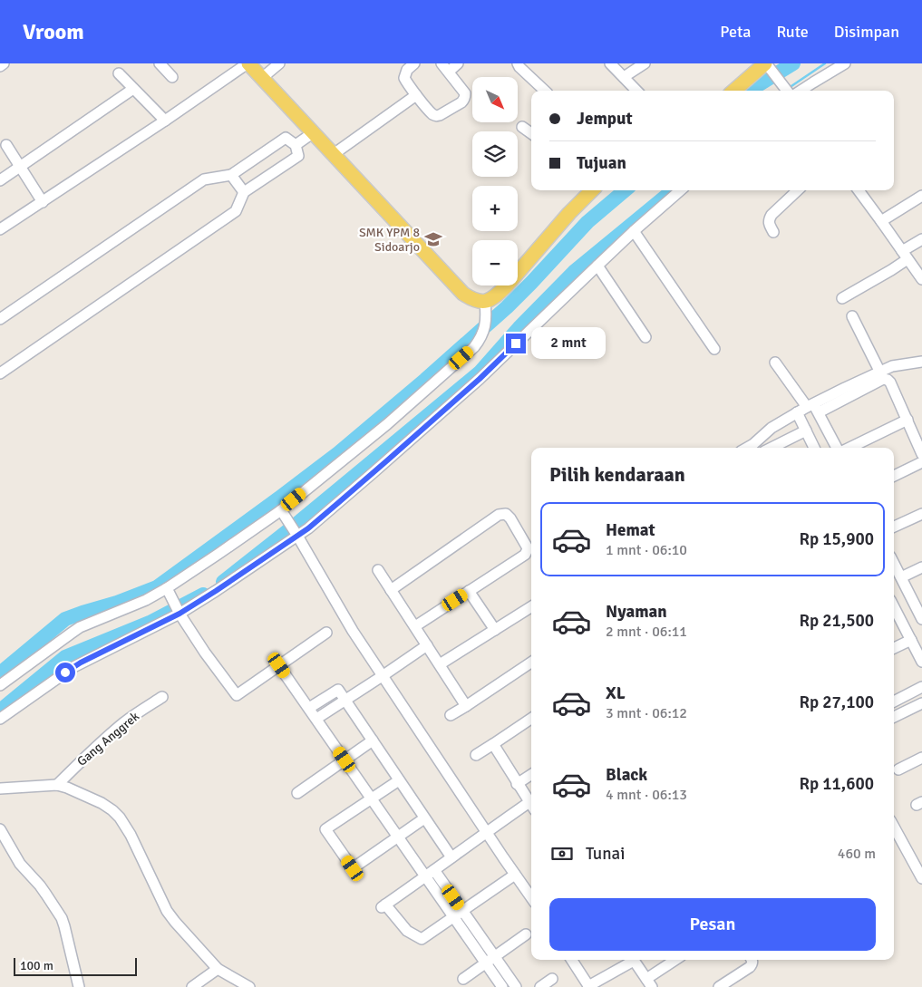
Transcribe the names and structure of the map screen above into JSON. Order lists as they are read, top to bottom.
{
  "streets": {
    "street": ["Gang Anggrek"]
  },
  "places": {
    "school or university": ["SMK YPM 8 Sidoarjo"]
  },
  "scale_bar": "100 m",
  "north": "bottom right",
  "page": {
    "header": "Vroom",
    "nav": ["Peta", "Rute", "Disimpan"],
    "map_buttons": ["+", "−"],
    "banner": ["Jemput", "Tujuan"],
    "bubble": "2 mnt",
    "heading": "Pilih kendaraan",
    "list": [
      {
        "name": "Hemat",
        "note": "1 mnt · 06:10",
        "value": "Rp 15,900"
      },
      {
        "name": "Nyaman",
        "note": "2 mnt · 06:11",
        "value": "Rp 21,500"
      },
      {
        "name": "XL",
        "note": "3 mnt · 06:12",
        "value": "Rp 27,100"
      },
      {
        "name": "Black",
        "note": "4 mnt · 06:13",
        "value": "Rp 11,600"
      }
    ],
    "pay": ["Tunai", "460 m"],
    "buttons": "Pesan",
    "scale": "100 m"
  }
}
